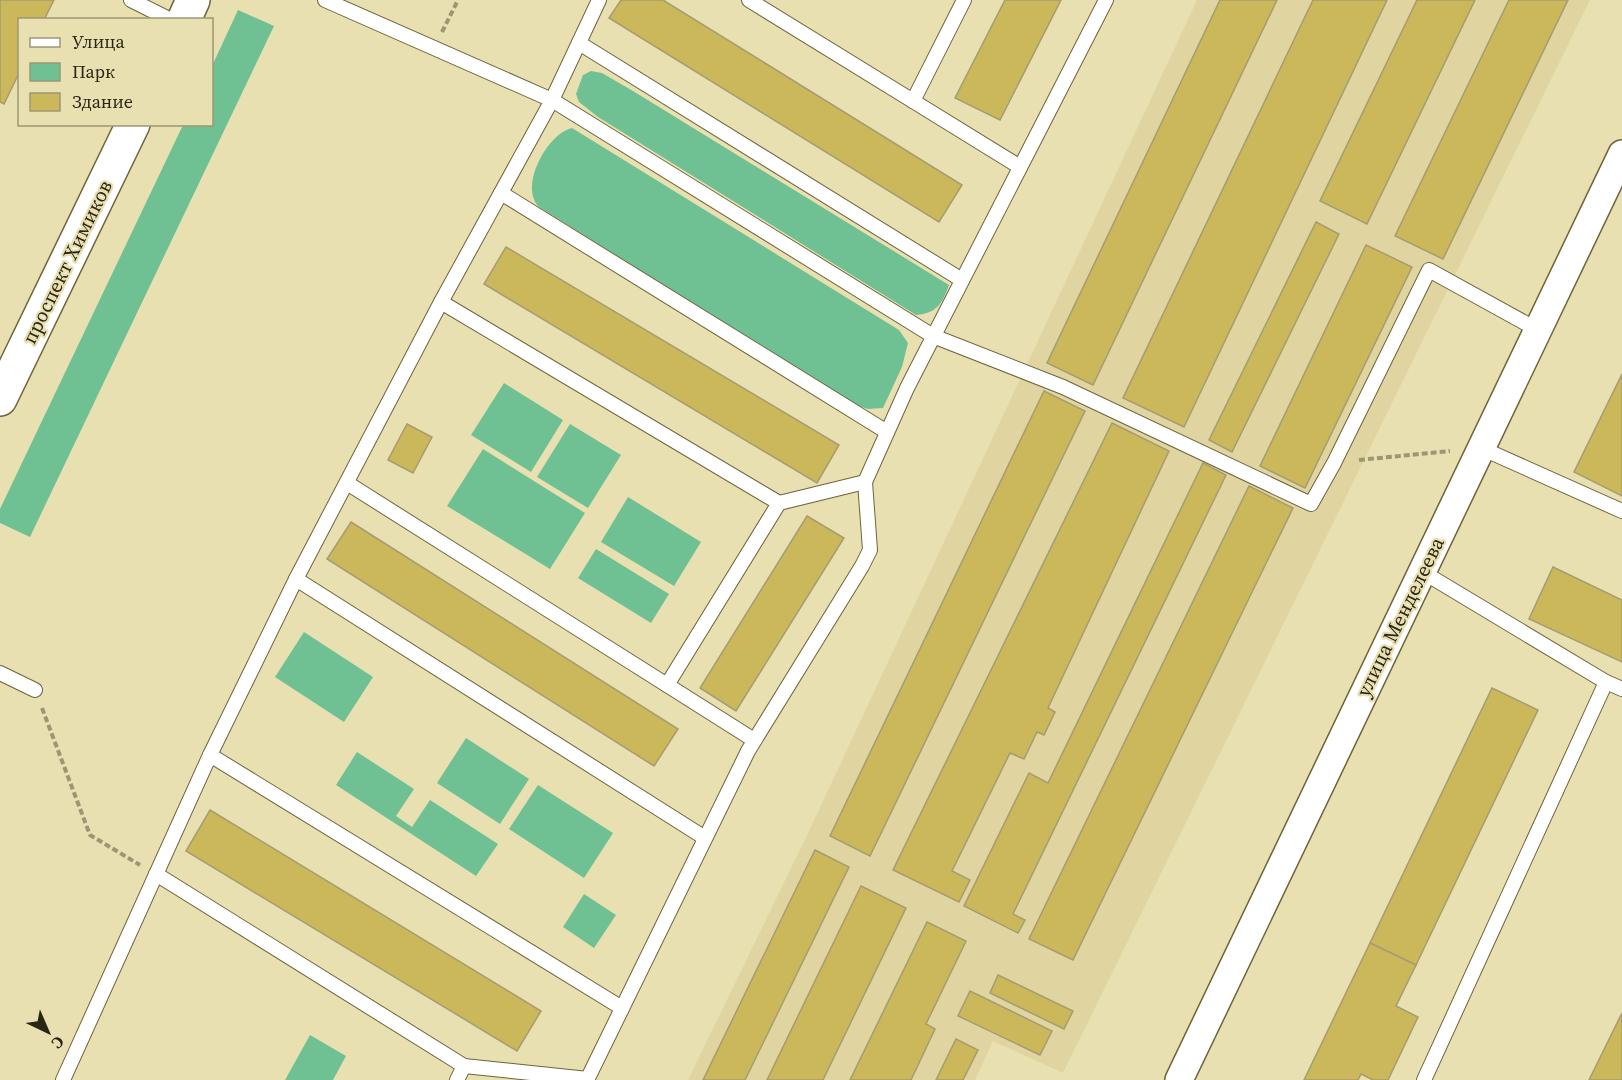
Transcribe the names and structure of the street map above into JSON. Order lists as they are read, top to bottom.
{
  "streets": {
    "main road": ["проспект Химиков"],
    "street": ["улица Менделеева"]
  },
  "legend": ["Улица", "Парк", "Здание"],
  "north": "bottom right"
}
